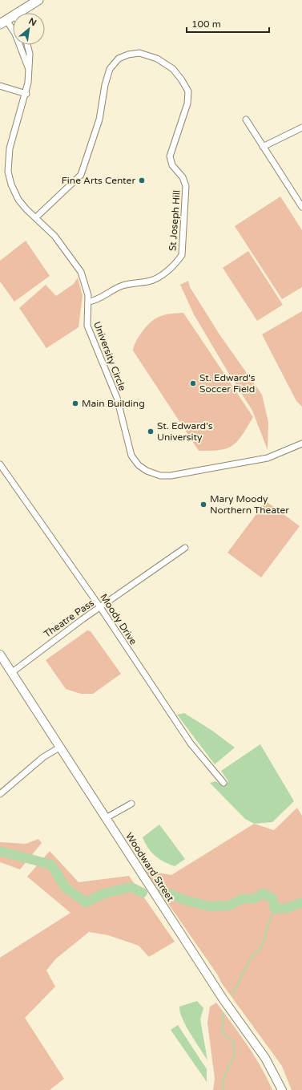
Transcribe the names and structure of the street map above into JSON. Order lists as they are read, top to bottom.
{
  "streets": {
    "street": [
      "St Joseph Hill",
      "University Circle",
      "Theatre Pass",
      "Moody Drive",
      "Woodward Street"
    ]
  },
  "crossings": [
    ["St Joseph Hill", "University Circle"],
    ["Theatre Pass", "Moody Drive"],
    ["Theatre Pass", "Woodward Street"]
  ],
  "places": [
    "Fine Arts Center",
    "St. Edward's Soccer Field",
    "Main Building",
    "St. Edward's University",
    "Mary Moody Northern Theater"
  ],
  "scale_bar": "100 m",
  "north": "top right"
}
